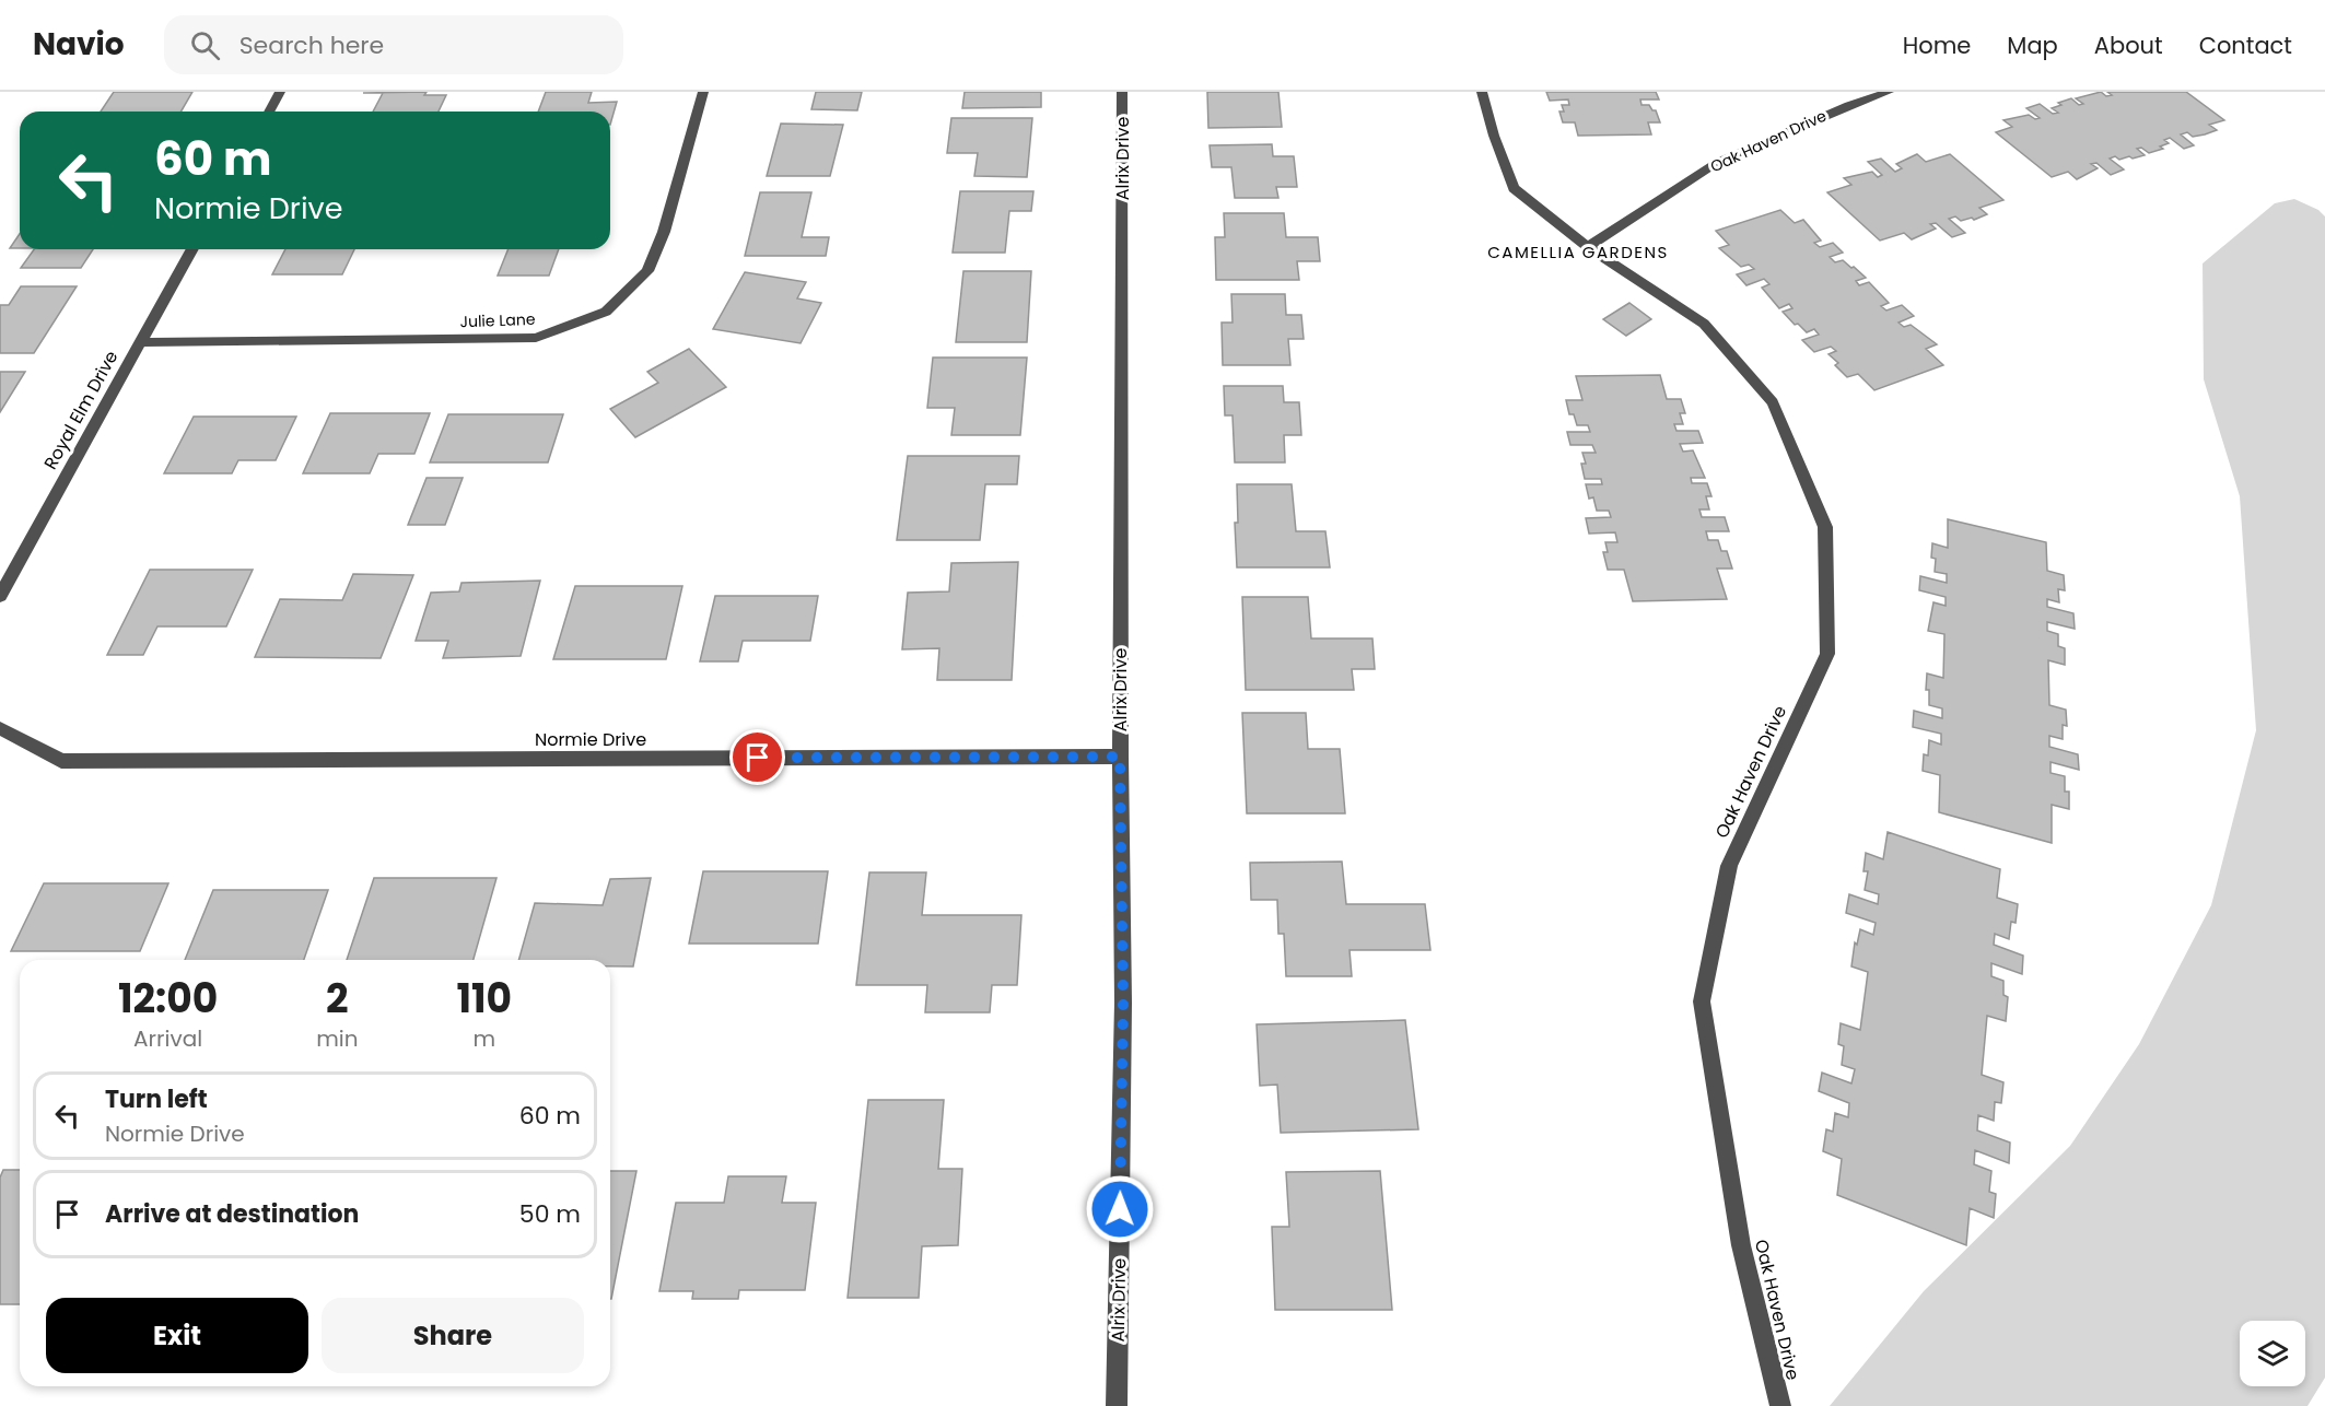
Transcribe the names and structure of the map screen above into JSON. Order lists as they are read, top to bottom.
{
  "streets": {
    "street": [
      "Oak Haven Drive",
      "Alrix Drive",
      "Julie Lane",
      "Royal Elm Drive",
      "Normie Drive"
    ]
  },
  "crossings": [
    ["Alrix Drive", "Normie Drive"],
    ["Julie Lane", "Royal Elm Drive"]
  ],
  "districts": ["CAMELLIA GARDENS"],
  "page": {
    "header": "Navio",
    "search": "Search here",
    "nav": [
      "Home",
      "Map",
      "About",
      "Contact"
    ],
    "turn": ["60 m", "Normie Drive"],
    "eta": [
      "12:00",
      "Arrival",
      "2",
      "min",
      "110",
      "m"
    ],
    "list": [
      {
        "name": "Turn left",
        "note": "Normie Drive",
        "value": "60 m"
      },
      {
        "name": "Arrive at destination",
        "value": "50 m"
      }
    ],
    "buttons": ["Exit", "Share"]
  }
}
